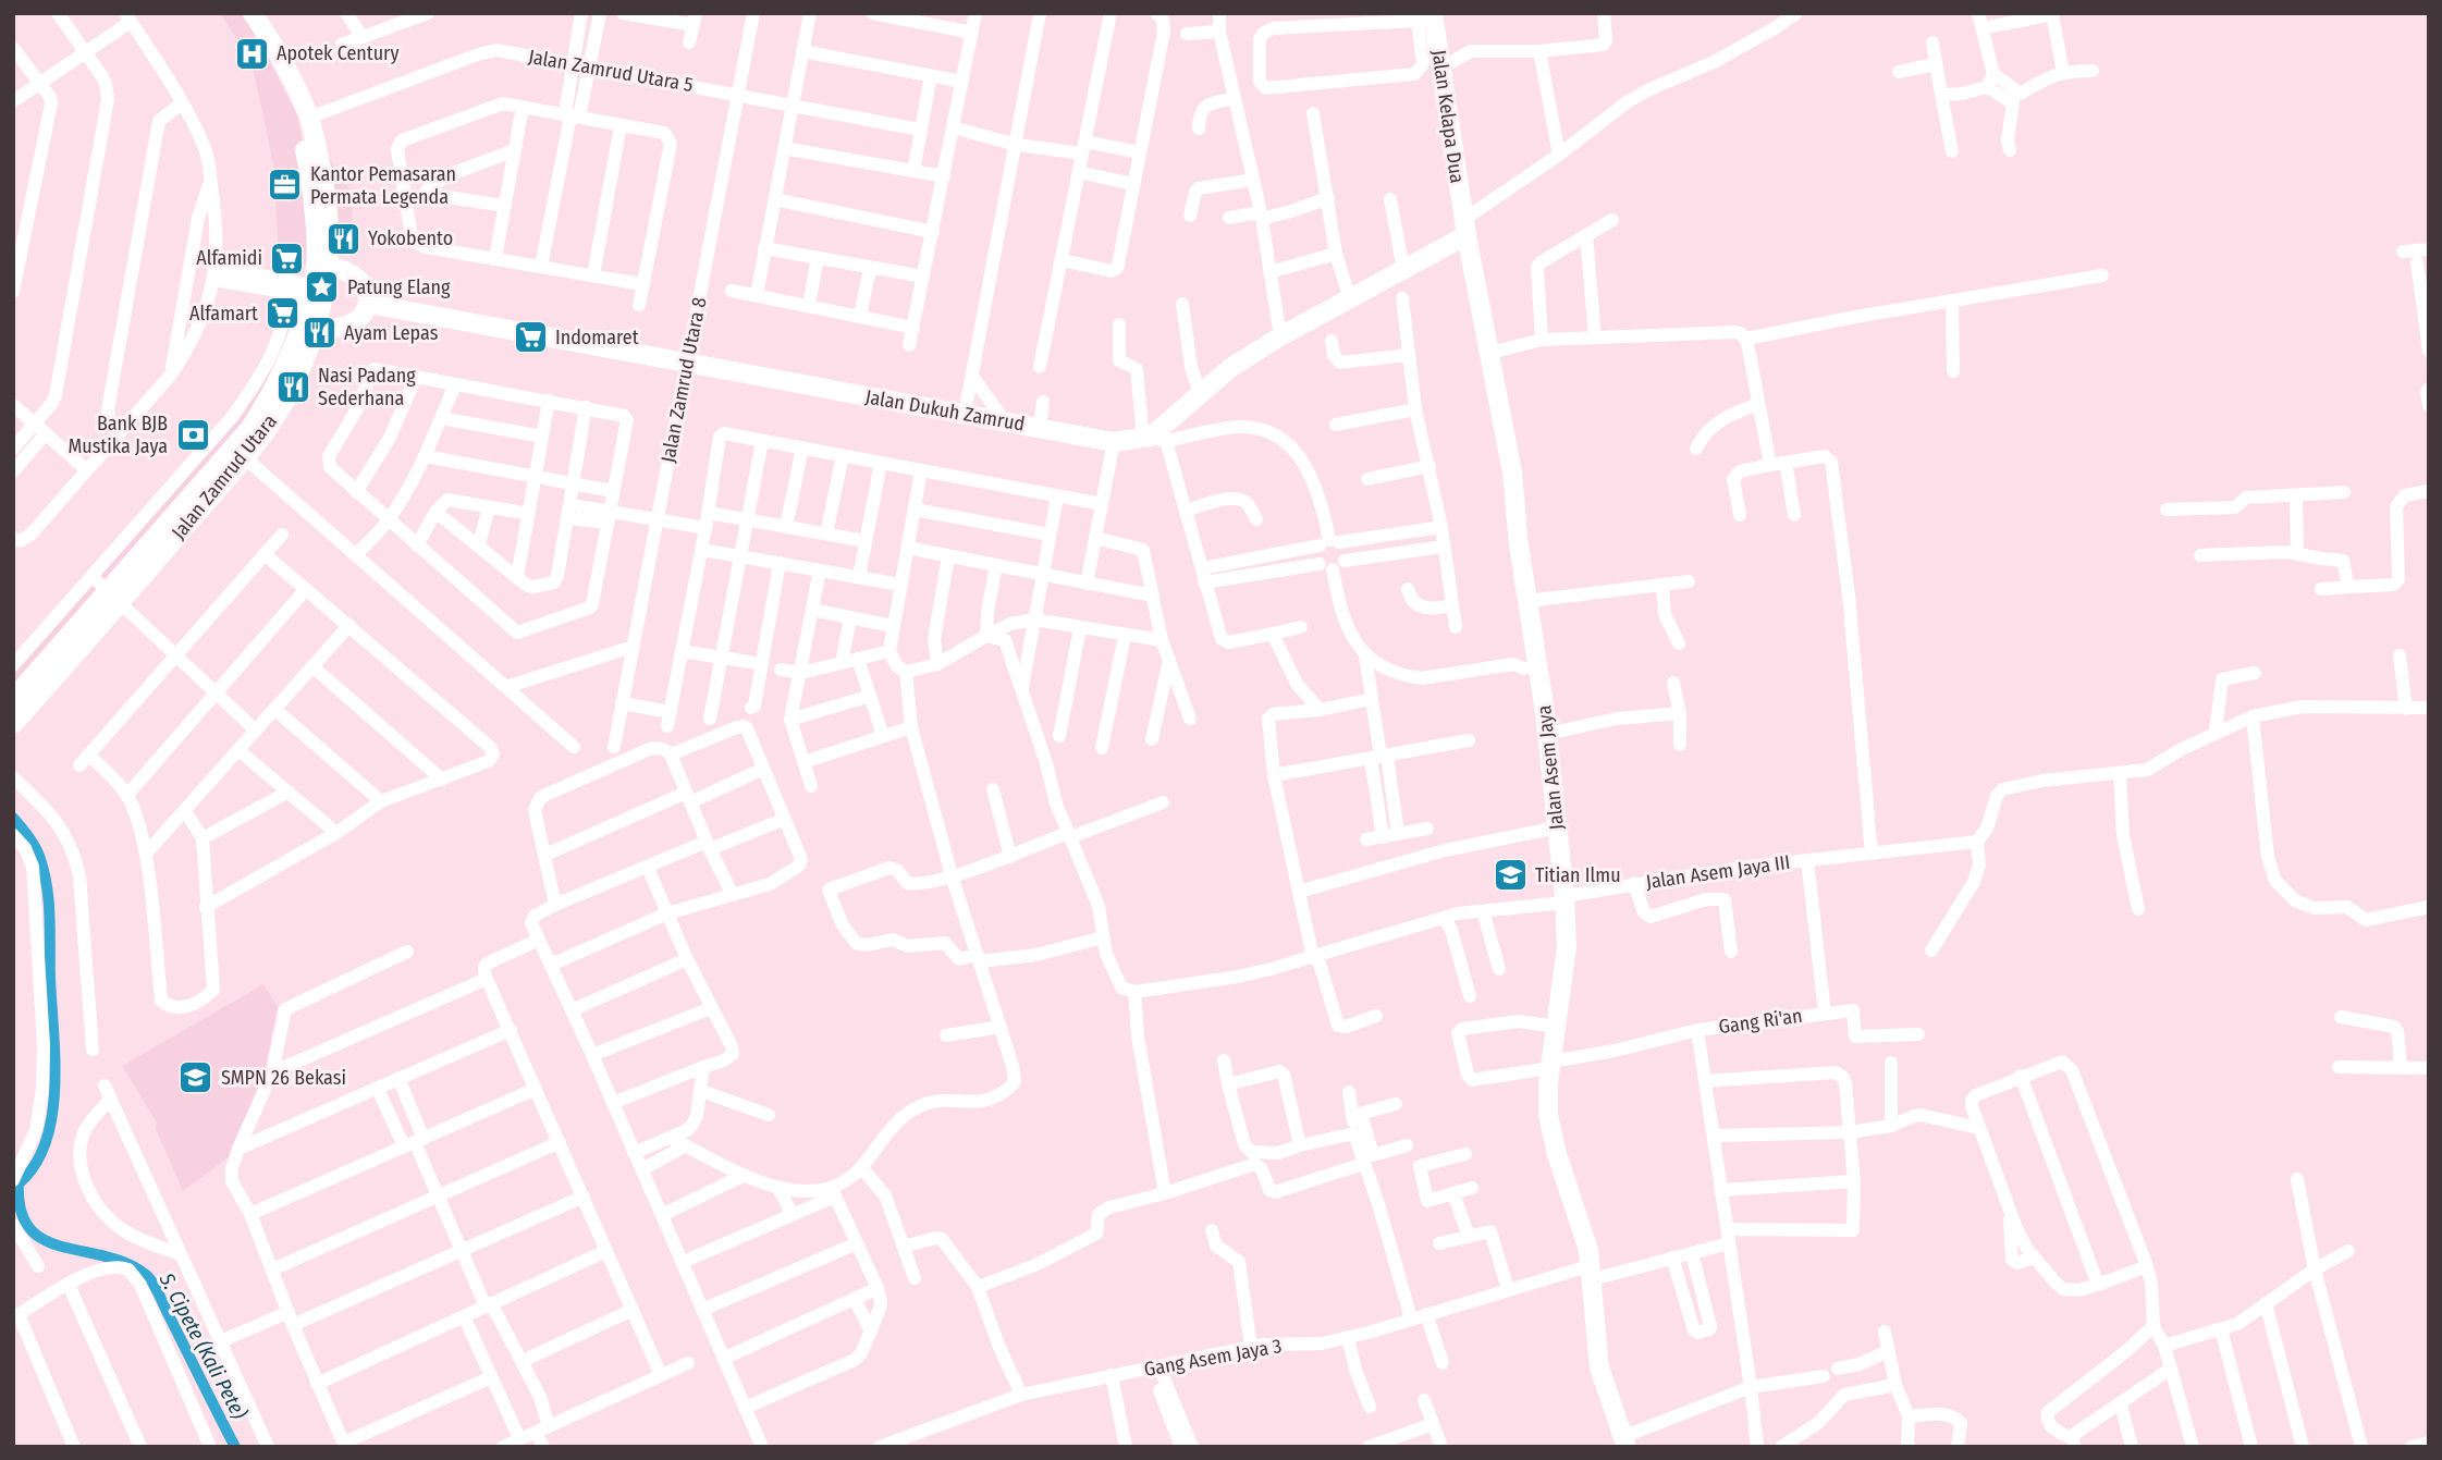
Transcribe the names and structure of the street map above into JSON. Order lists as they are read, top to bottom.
{
  "streets": {
    "street": [
      "Jalan Zamrud Utara 5",
      "Jalan Kelapa Dua",
      "Jalan Zamrud Utara 8",
      "Jalan Dukuh Zamrud",
      "Jalan Zamrud Utara",
      "Jalan Asem Jaya",
      "Jalan Asem Jaya III",
      "Gang Ri'an",
      "Gang Asem Jaya 3"
    ]
  },
  "crossings": [
    ["Jalan Zamrud Utara 5", "Jalan Zamrud Utara 8"],
    ["Jalan Zamrud Utara 5", "Jalan Zamrud Utara"],
    ["Jalan Kelapa Dua", "Jalan Asem Jaya"],
    ["Jalan Zamrud Utara 8", "Jalan Dukuh Zamrud"],
    ["Jalan Asem Jaya", "Jalan Asem Jaya III"],
    ["Jalan Asem Jaya", "Gang Ri'an"],
    ["Jalan Asem Jaya", "Gang Asem Jaya 3"]
  ],
  "water": ["S. Cipete (Kali Pete)"],
  "places": {
    "hospital": ["Apotek Century"],
    "office": ["Kantor Pemasaran Permata Legenda"],
    "restaurant": ["Yokobento", "Ayam Lepas", "Nasi Padang Sederhana"],
    "supermarket": ["Alfamidi", "Alfamart", "Indomaret"],
    "place": ["Patung Elang"],
    "bank": ["Bank BJB Mustika Jaya"],
    "school or university": ["Titian Ilmu", "SMPN 26 Bekasi"]
  }
}
